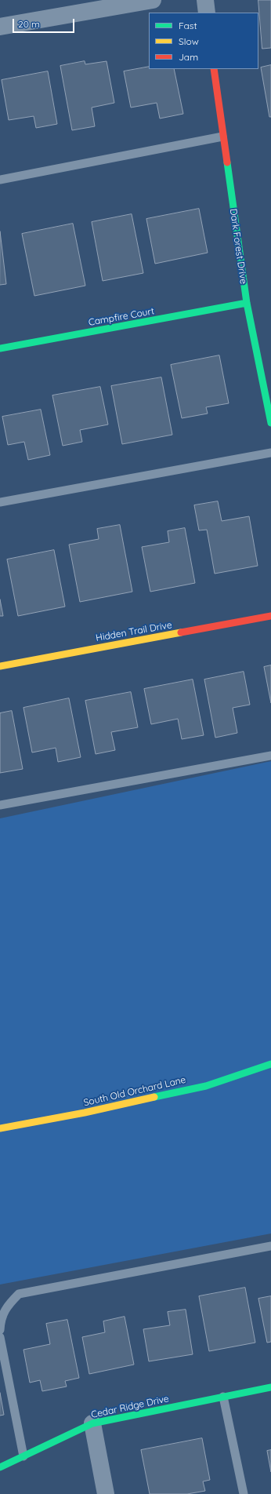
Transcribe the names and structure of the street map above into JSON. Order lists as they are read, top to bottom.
{
  "streets": {
    "street": [
      "Dark Forest Drive",
      "Campfire Court",
      "Hidden Trail Drive",
      "South Old Orchard Lane",
      "Cedar Ridge Drive"
    ]
  },
  "crossings": [
    ["Dark Forest Drive", "Campfire Court"]
  ],
  "legend": ["Fast", "Slow", "Jam"],
  "scale_bar": "20 m"
}
